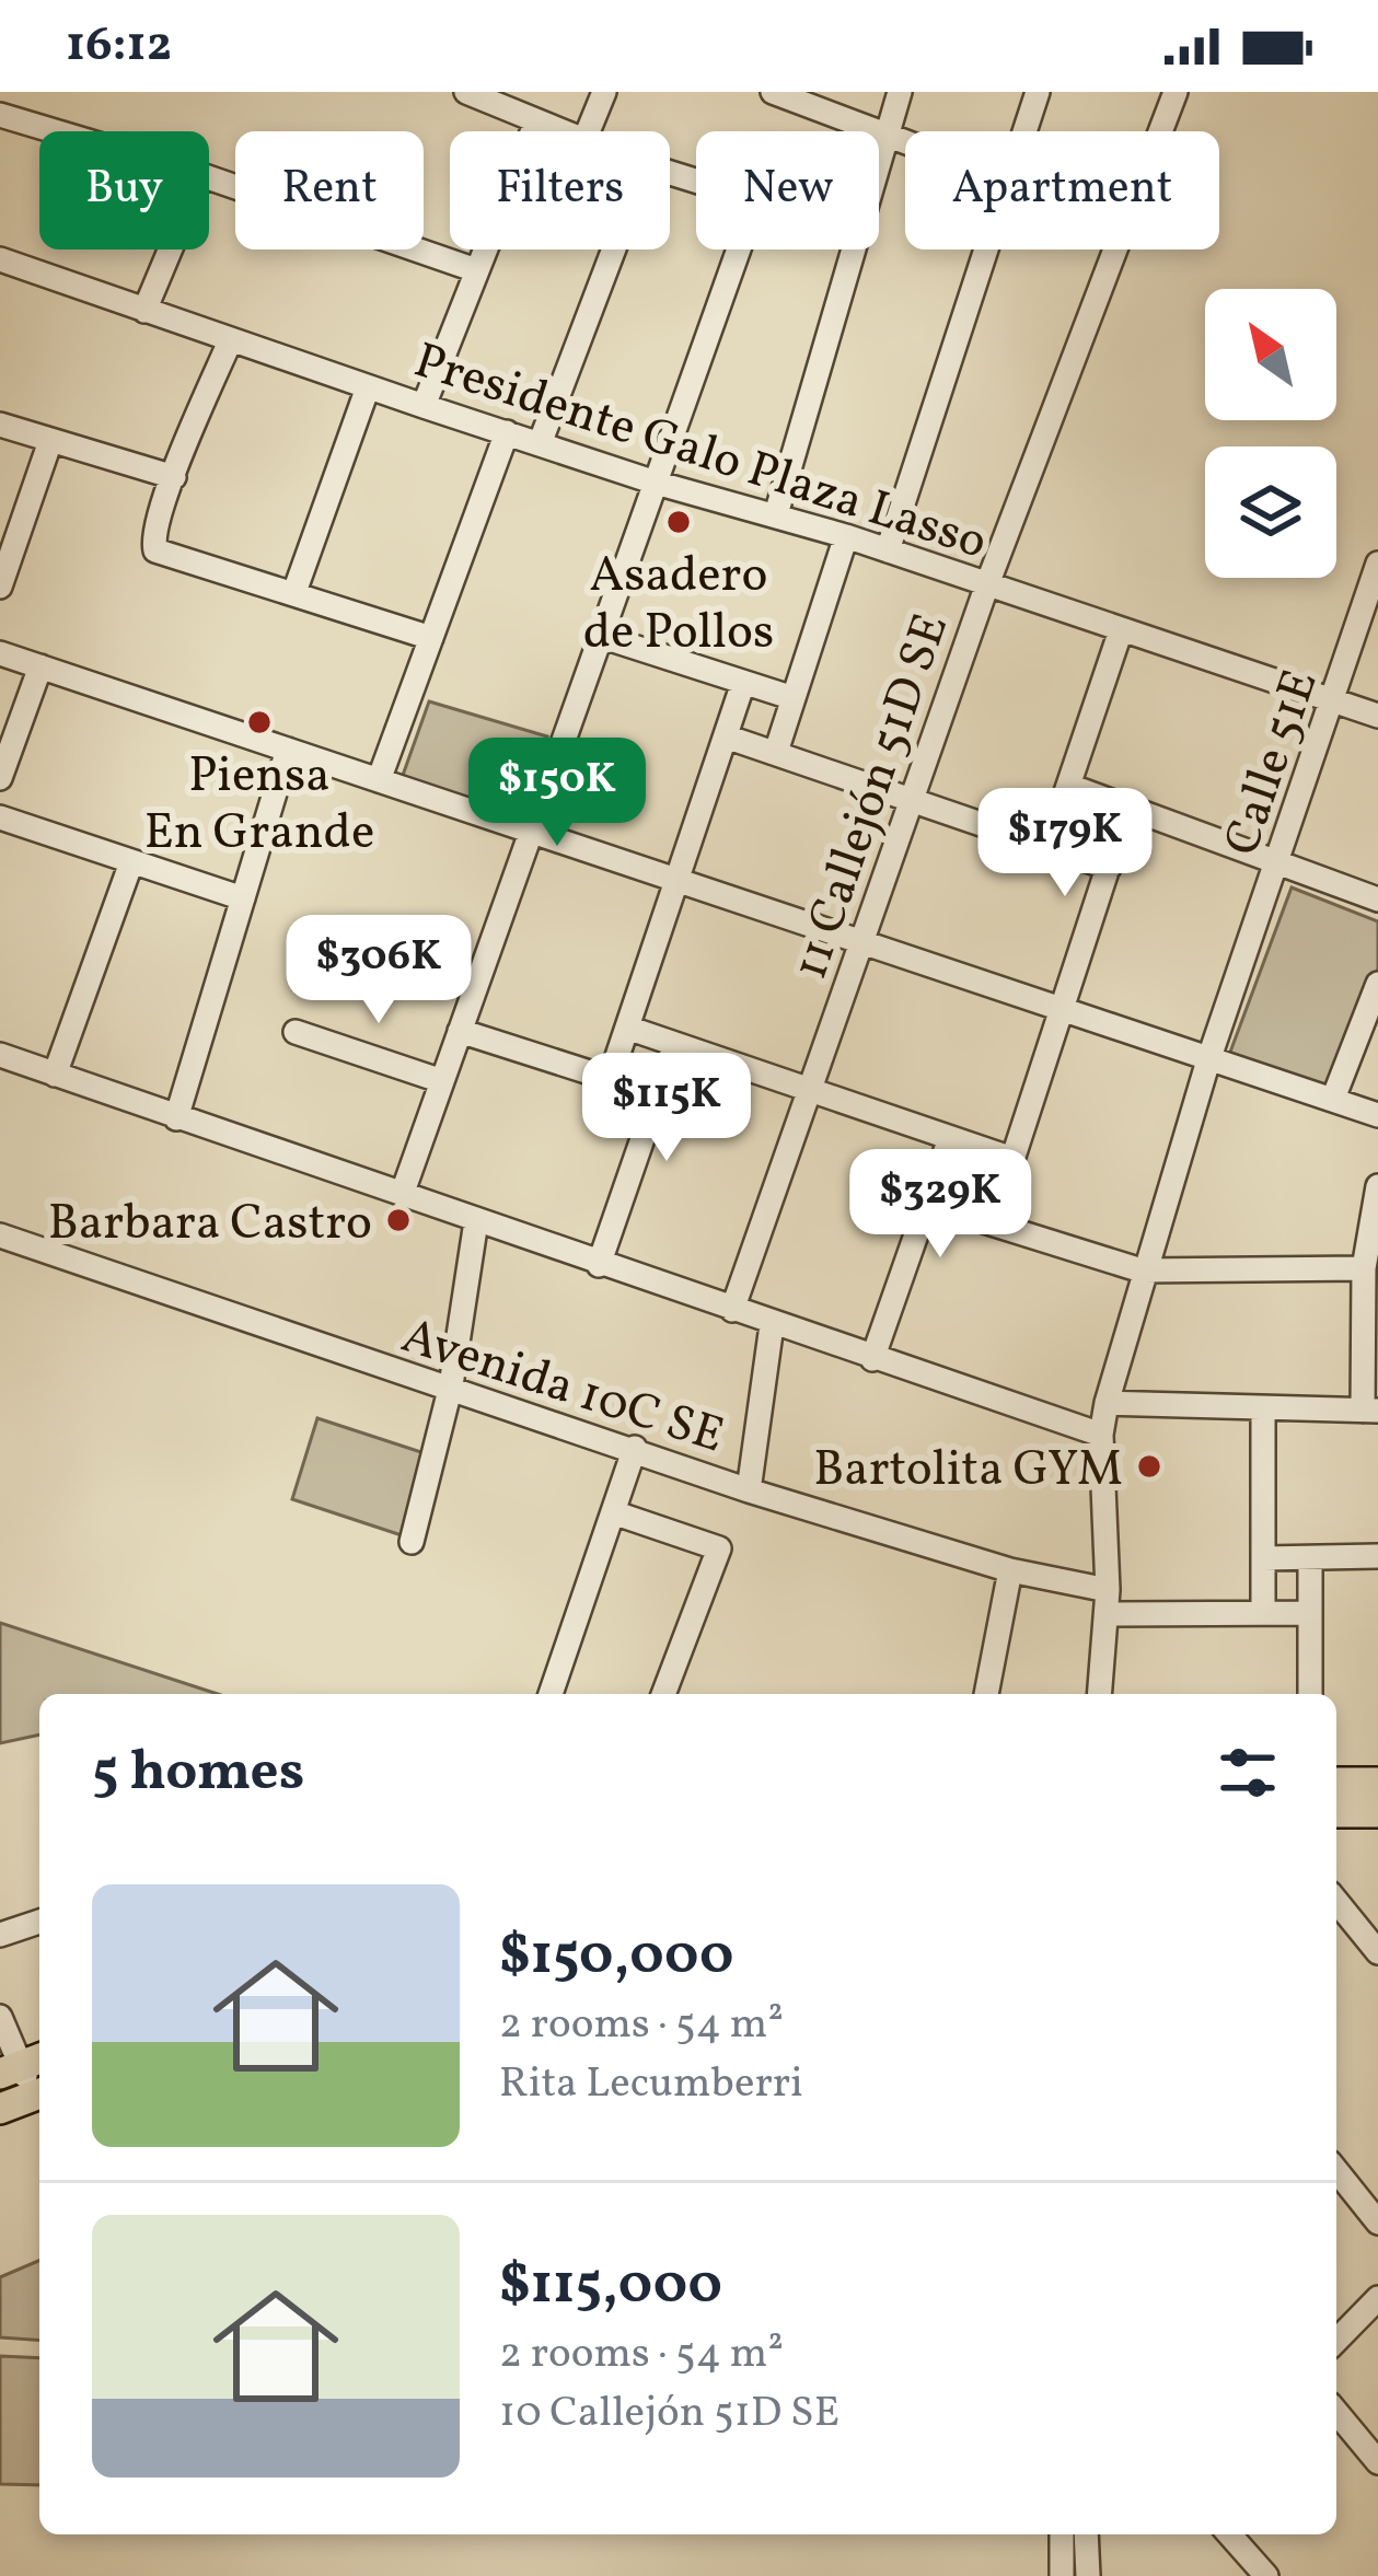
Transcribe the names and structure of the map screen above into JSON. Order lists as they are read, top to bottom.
{
  "streets": {
    "street": [
      "Presidente Galo Plaza Lasso",
      "Calle 51E",
      "11 Callejón 51D SE",
      "Avenida 10C SE"
    ]
  },
  "crossings": [
    ["Presidente Galo Plaza Lasso", "Calle 51E"],
    ["Presidente Galo Plaza Lasso", "11 Callejón 51D SE"],
    ["Calle 51E", "Avenida 10C SE"]
  ],
  "places": [
    "Asadero de Pollos",
    "Piensa En Grande",
    "Barbara Castro",
    "Bartolita GYM"
  ],
  "north": "top left",
  "page": {
    "status": "16:12",
    "chip": [
      "Buy",
      "Rent",
      "Filters",
      "New",
      "Apartment"
    ],
    "price": [
      "$150K",
      "$179K",
      "$306K",
      "$115K",
      "$329K"
    ],
    "heading": "5 homes",
    "list": [
      {
        "name": "$150,000",
        "note": "2 rooms · 54 m² · Rita Lecumberri"
      },
      {
        "name": "$115,000",
        "note": "2 rooms · 54 m² · 10 Callejón 51D SE"
      }
    ]
  }
}
